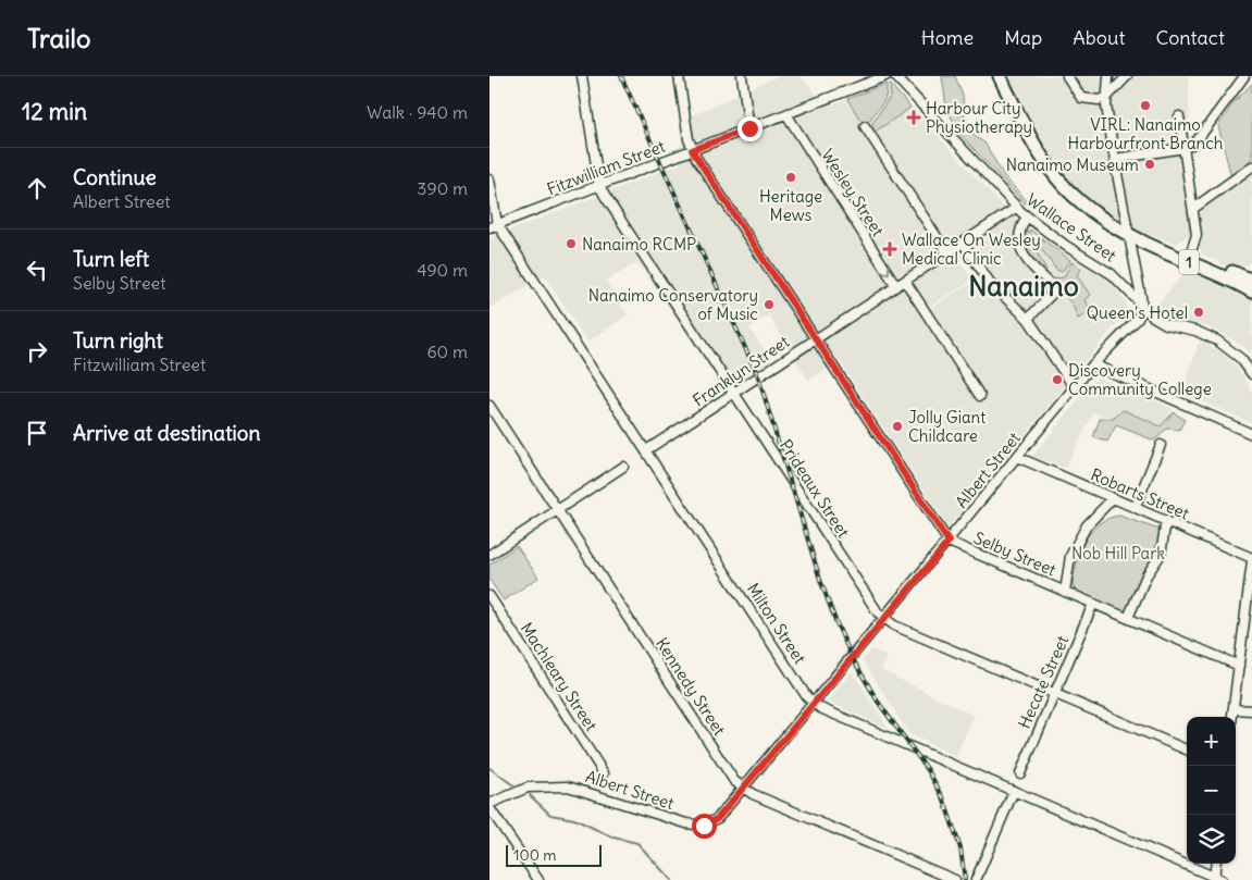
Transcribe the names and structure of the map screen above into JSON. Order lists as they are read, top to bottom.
{
  "streets": {
    "highway": ["1"],
    "street": [
      "Fitzwilliam Street",
      "Wesley Street",
      "Wallace Street",
      "Franklyn Street",
      "Albert Street",
      "Prideaux Street",
      "Robarts Street",
      "Selby Street",
      "Milton Street",
      "Machleary Street",
      "Hecate Street",
      "Kennedy Street"
    ]
  },
  "crossings": [
    ["Fitzwilliam Street", "Wesley Street"],
    ["Fitzwilliam Street", "Prideaux Street"],
    ["Fitzwilliam Street", "Selby Street"],
    ["Fitzwilliam Street", "Milton Street"],
    ["Wesley Street", "Franklyn Street"],
    ["Wallace Street", "Franklyn Street"],
    ["Wallace Street", "Albert Street"],
    ["Franklyn Street", "Prideaux Street"],
    ["Franklyn Street", "Selby Street"],
    ["Franklyn Street", "Milton Street"],
    ["Albert Street", "Prideaux Street"],
    ["Albert Street", "Robarts Street"],
    ["Albert Street", "Selby Street"],
    ["Albert Street", "Milton Street"],
    ["Albert Street", "Kennedy Street"],
    ["Selby Street", "Hecate Street"]
  ],
  "districts": ["Nanaimo"],
  "parks": ["Nob Hill Park"],
  "places": {
    "other": [
      "VIRL: Nanaimo Harbourfront Branch",
      "Nanaimo Museum",
      "Heritage Mews",
      "Nanaimo RCMP",
      "Nanaimo Conservatory of Music",
      "Queen's Hotel",
      "Discovery Community College",
      "Jolly Giant Childcare"
    ],
    "health": ["Harbour City Physiotherapy", "Wallace On Wesley Medical Clinic"]
  },
  "scale_bar": "100 m",
  "page": {
    "header": "Trailo",
    "nav": [
      "Home",
      "Map",
      "About",
      "Contact"
    ],
    "heading": ["12 min", "Walk · 940 m"],
    "list": [
      ["Continue", "Albert Street", "390 m"],
      ["Turn left", "Selby Street", "490 m"],
      ["Turn right", "Fitzwilliam Street", "60 m"],
      "Arrive at destination"
    ],
    "map_buttons": ["+", "−"],
    "scale": "100 m"
  }
}
